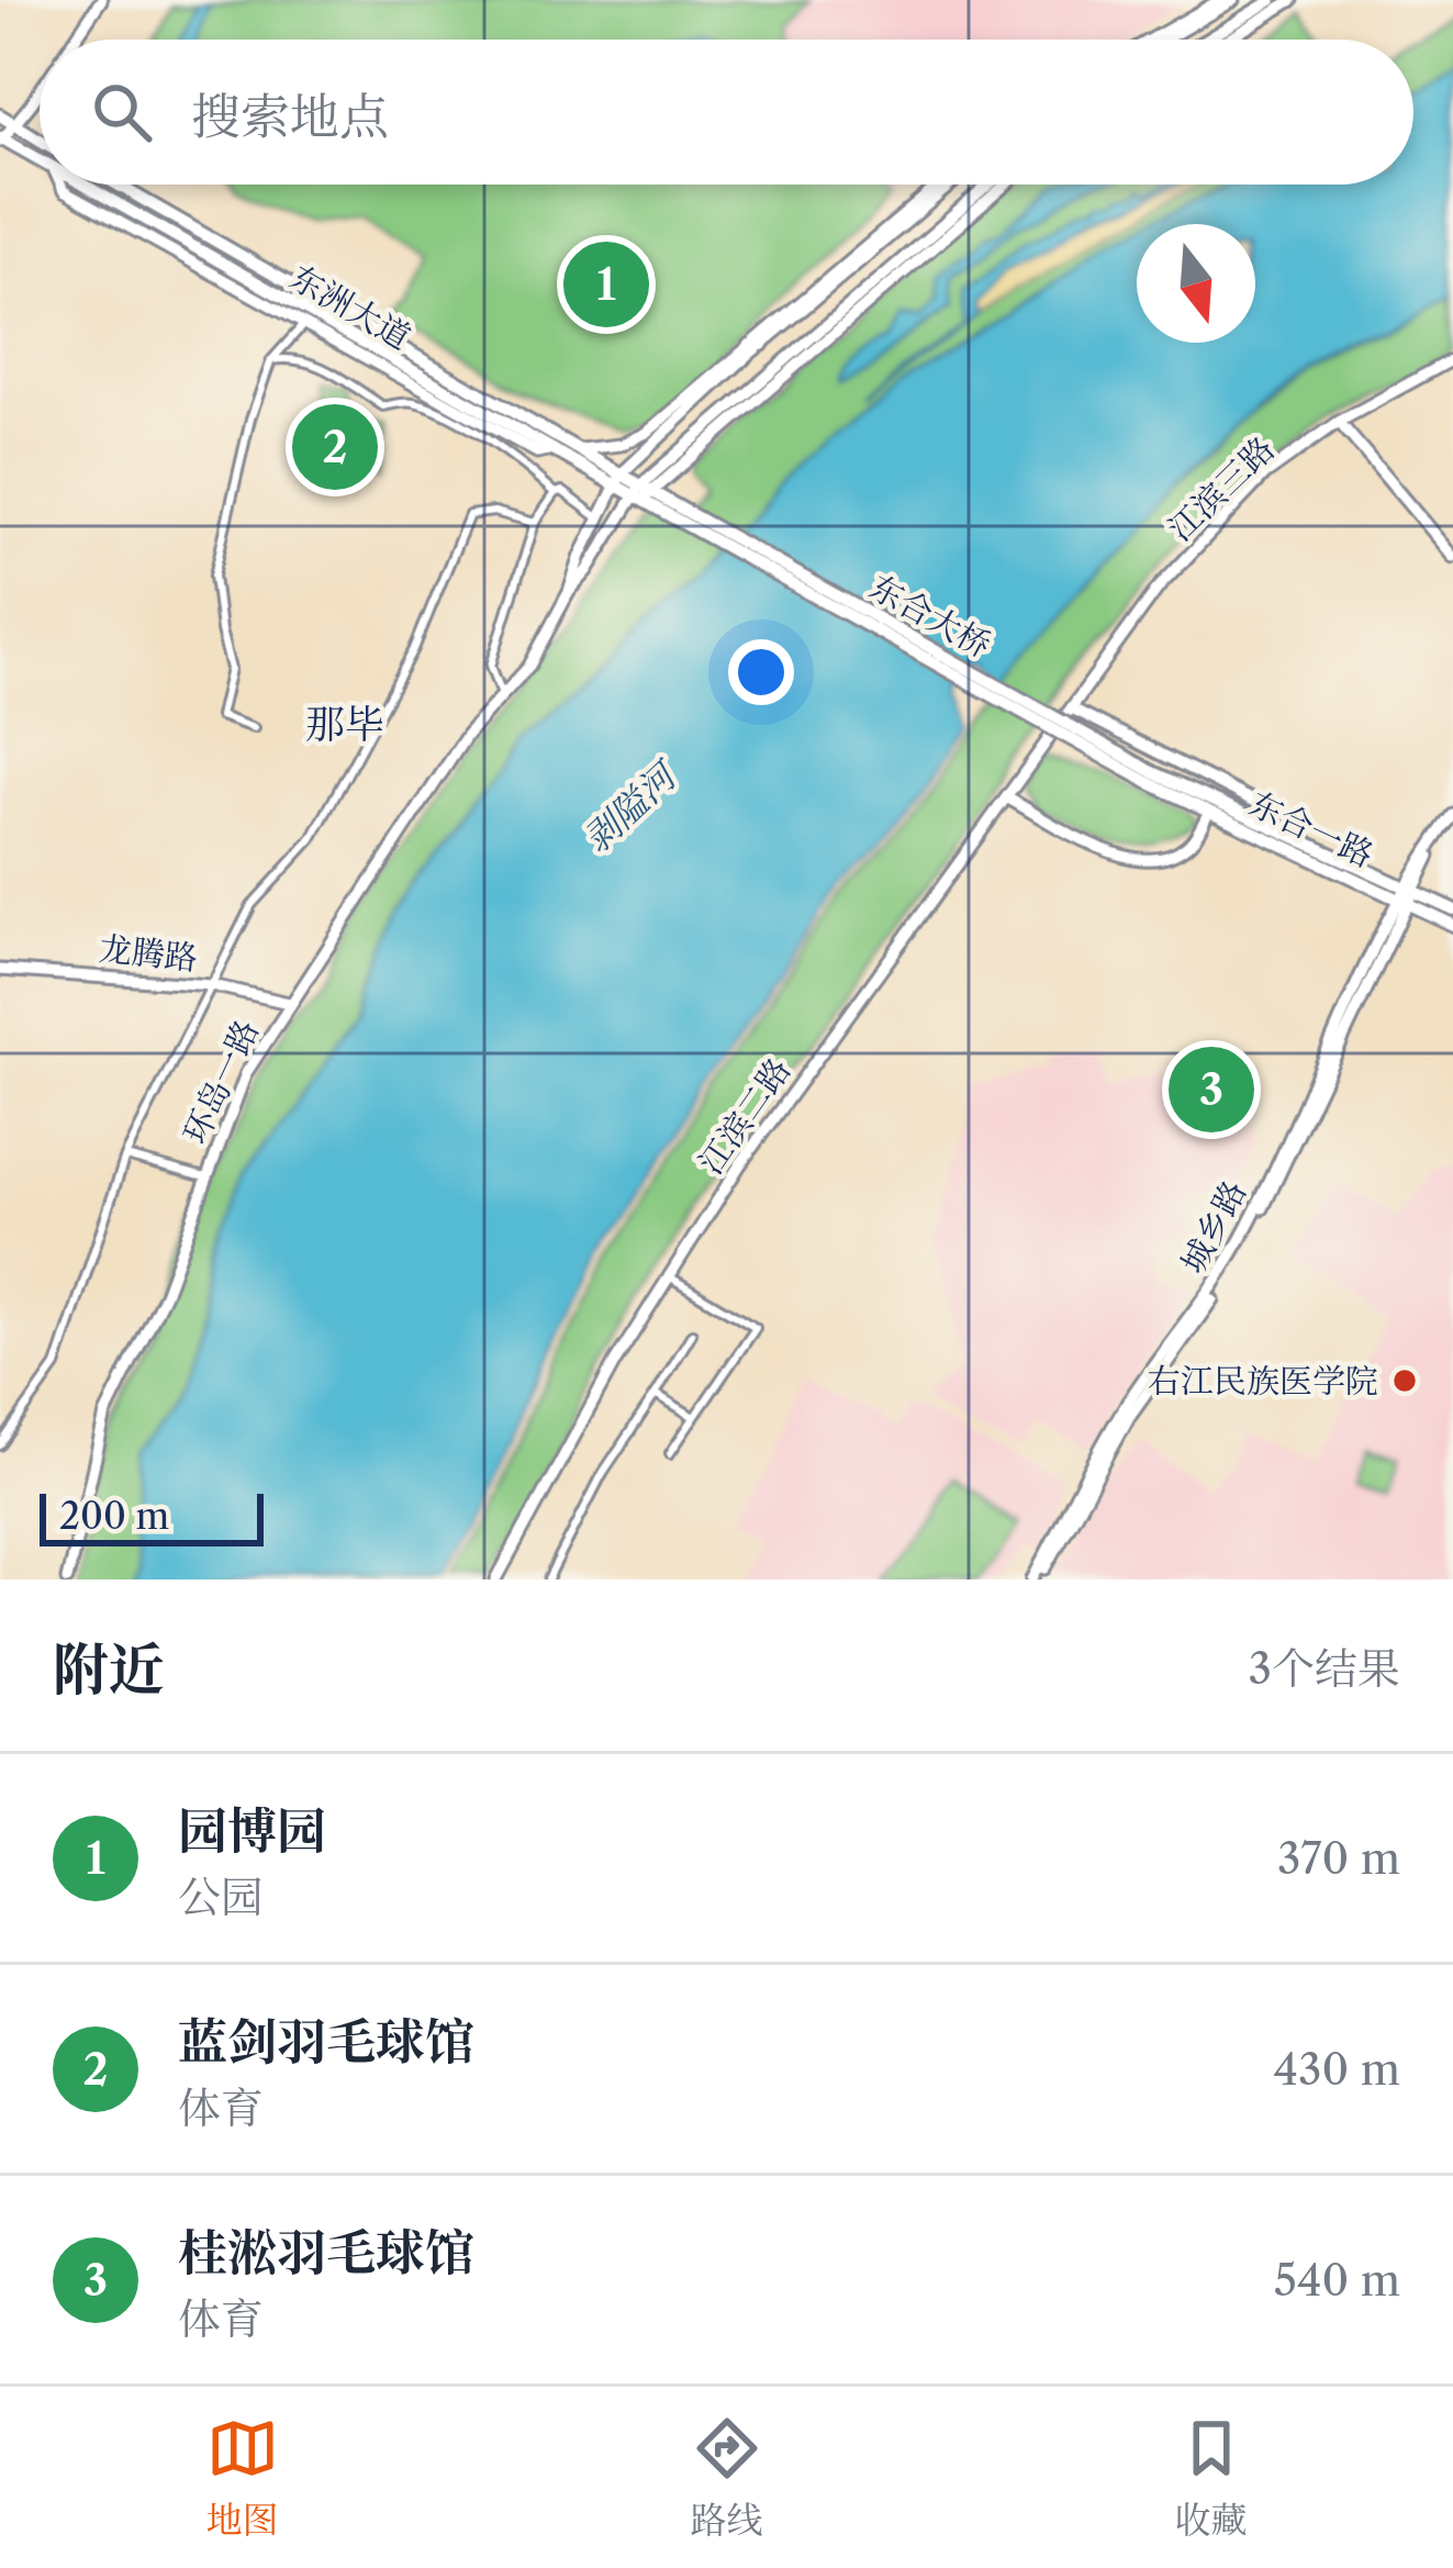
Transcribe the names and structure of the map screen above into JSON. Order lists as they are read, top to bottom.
{
  "streets": {
    "main road": [
      "东洲大道",
      "江滨三路",
      "东合大桥",
      "东合一路",
      "龙腾路",
      "环岛一路",
      "江滨二路",
      "城乡路"
    ]
  },
  "crossings": [
    ["东洲大道", "东合大桥"],
    ["东洲大道", "环岛一路"],
    ["江滨三路", "江滨二路"],
    ["东合大桥", "东合一路"],
    ["东合一路", "城乡路"],
    ["龙腾路", "环岛一路"]
  ],
  "districts": ["那毕"],
  "water": ["剥隘河"],
  "places": ["右江民族医学院"],
  "scale_bar": "200 m",
  "north": "bottom",
  "page": {
    "search": "搜索地点",
    "pins": ["1", "2", "3"],
    "scale": "200 m",
    "heading": ["附近", "3个结果"],
    "list": [
      {
        "mark": "1",
        "name": "园博园",
        "note": "公园",
        "value": "370 m"
      },
      {
        "mark": "2",
        "name": "蓝剑羽毛球馆",
        "note": "体育",
        "value": "430 m"
      },
      {
        "mark": "3",
        "name": "桂淞羽毛球馆",
        "note": "体育",
        "value": "540 m"
      }
    ],
    "nav": ["地图", "路线", "收藏"]
  }
}
